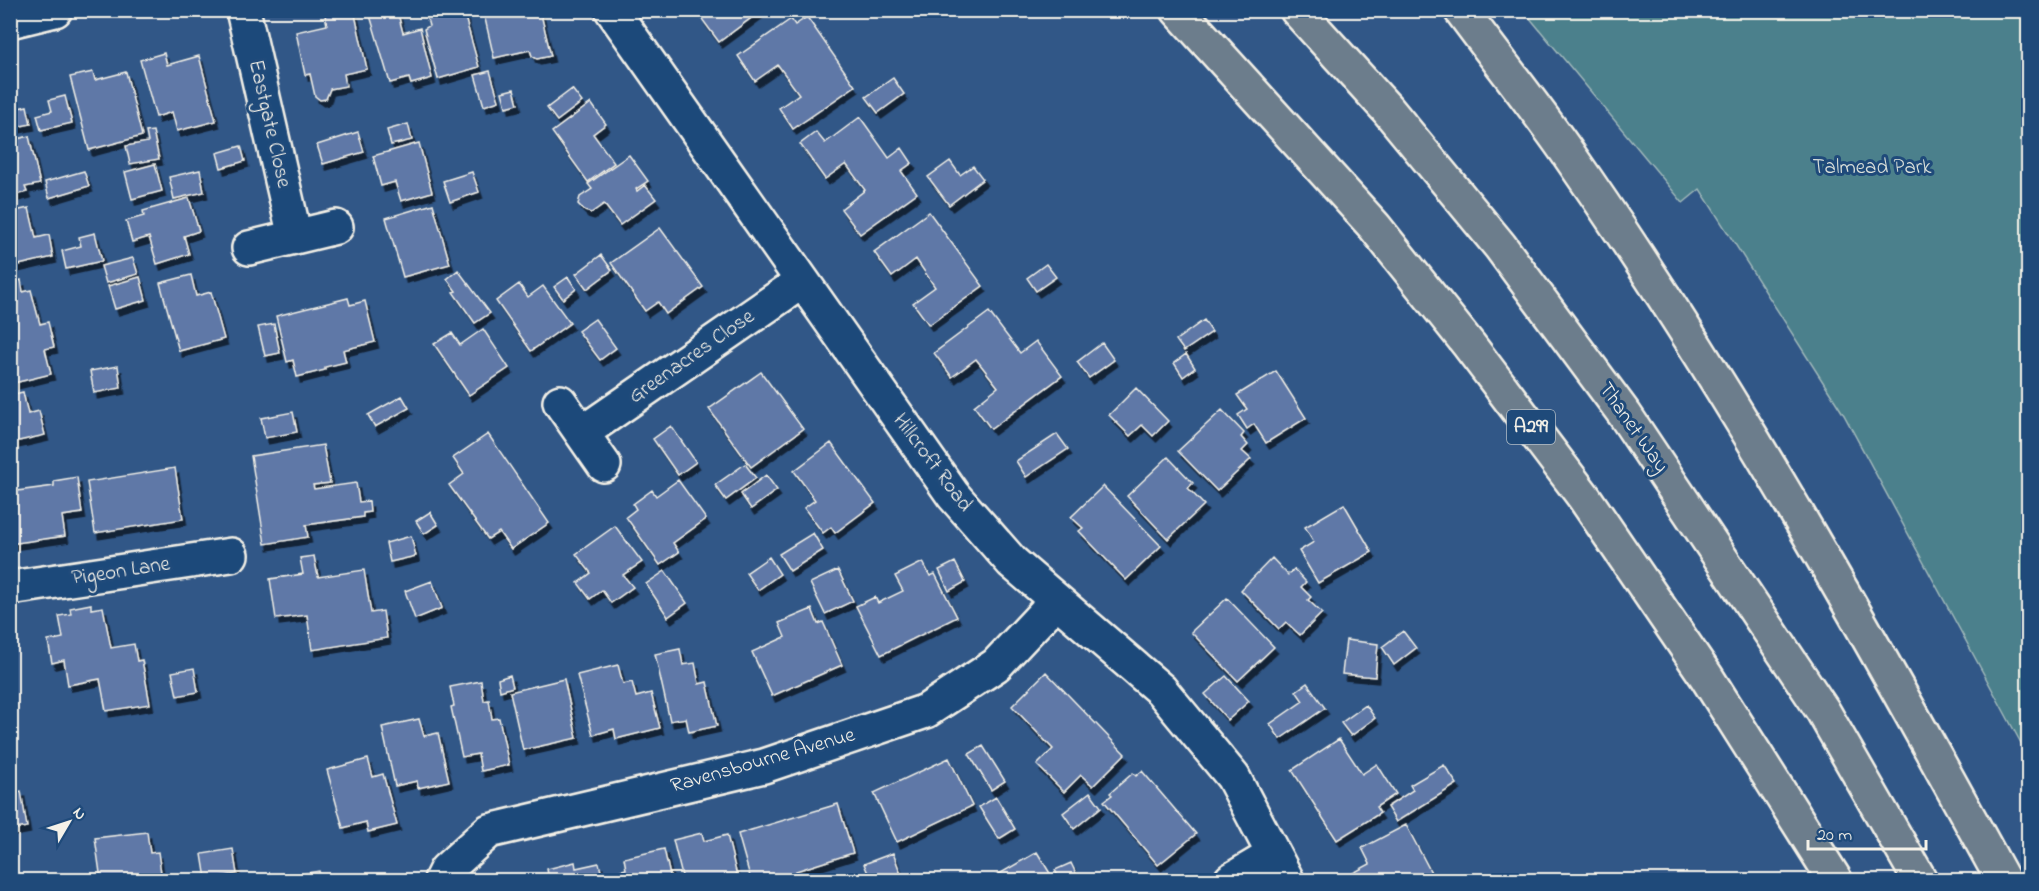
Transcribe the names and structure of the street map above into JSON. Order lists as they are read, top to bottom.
{
  "streets": {
    "highway": ["A299", "Thanet Way"],
    "street": [
      "Eastgate Close",
      "Greenacres Close",
      "Hillcroft Road",
      "Pigeon Lane",
      "Ravensbourne Avenue"
    ]
  },
  "crossings": [
    ["Greenacres Close", "Hillcroft Road"],
    ["Hillcroft Road", "Ravensbourne Avenue"]
  ],
  "parks": ["Talmead Park"],
  "scale_bar": "20 m",
  "north": "top right"
}
